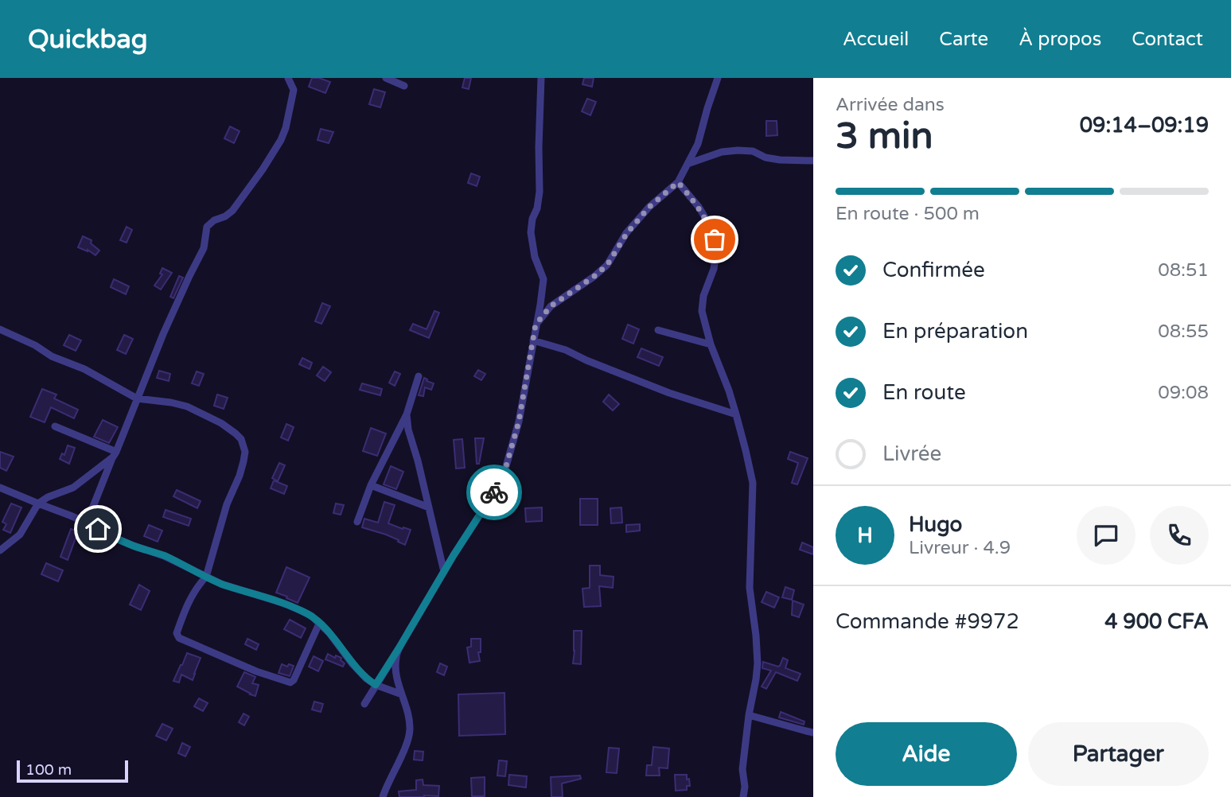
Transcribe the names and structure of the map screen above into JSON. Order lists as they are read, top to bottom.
{
  "scale_bar": "100 m",
  "page": {
    "header": "Quickbag",
    "nav": [
      "Accueil",
      "Carte",
      "À propos",
      "Contact"
    ],
    "heading": ["3 min", "Arrivée dans", "09:14–09:19"],
    "panel": [
      "Hugo",
      "Livreur · 4.9",
      "Commande #9972",
      "4 900 CFA"
    ],
    "bar": "En route · 500 m",
    "list": [
      ["Confirmée", "08:51"],
      ["En préparation", "08:55"],
      ["En route", "09:08"],
      "Livrée"
    ],
    "round": "H",
    "buttons": ["Aide", "Partager"],
    "scale": "100 m"
  }
}
